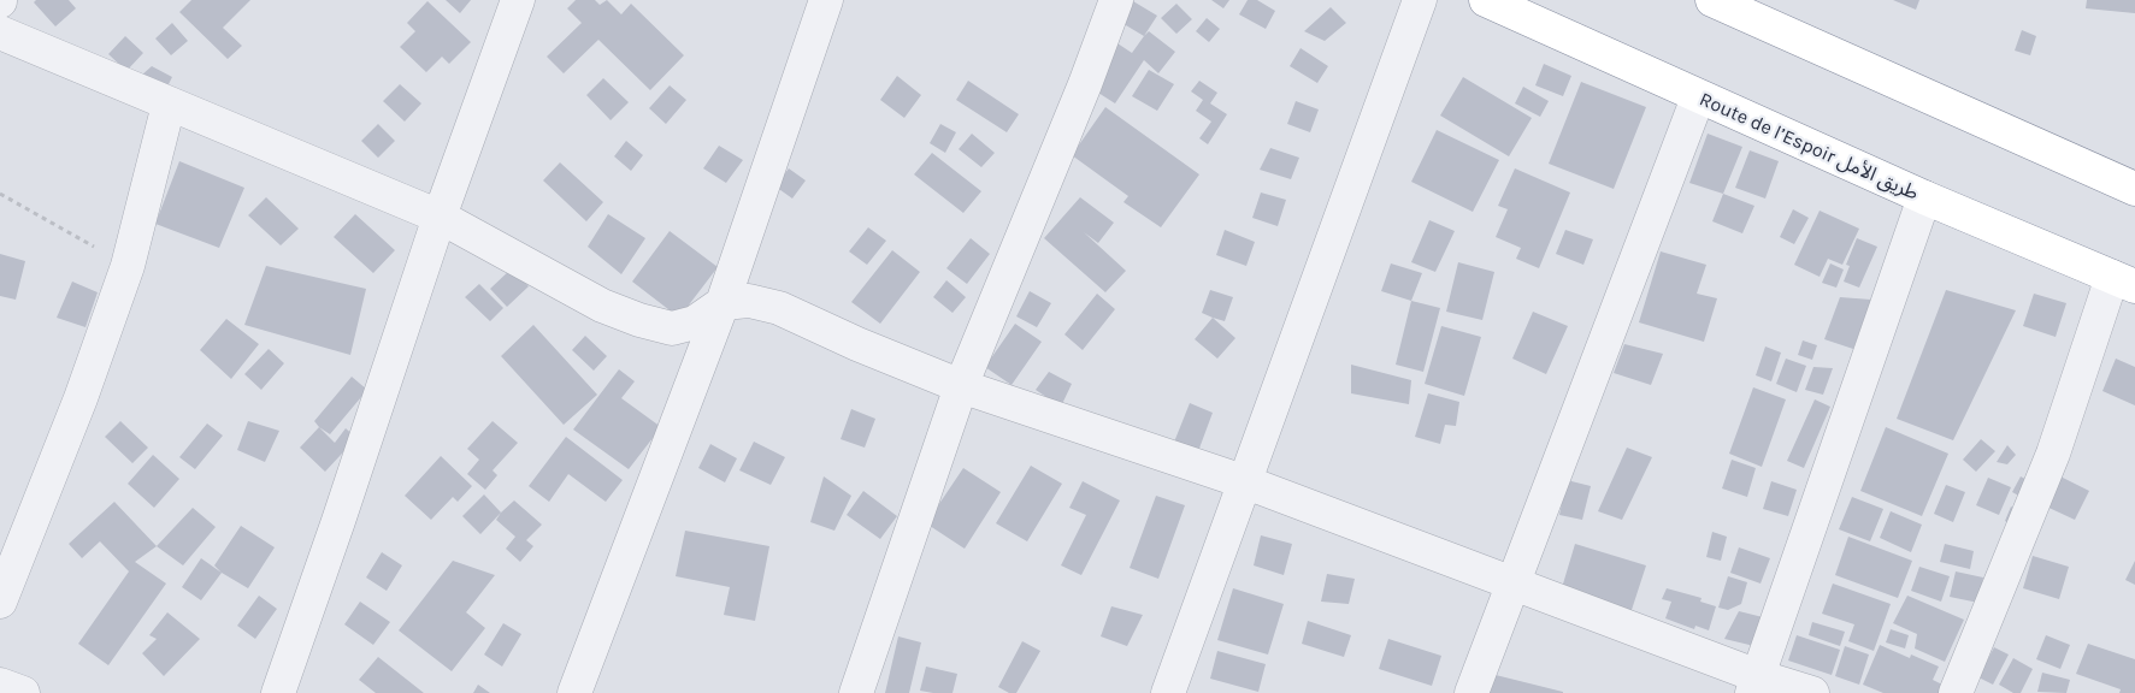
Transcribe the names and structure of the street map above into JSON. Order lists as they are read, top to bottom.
{
  "streets": {
    "highway": ["Route de l’Espoir طريق الأمل"]
  }
}
